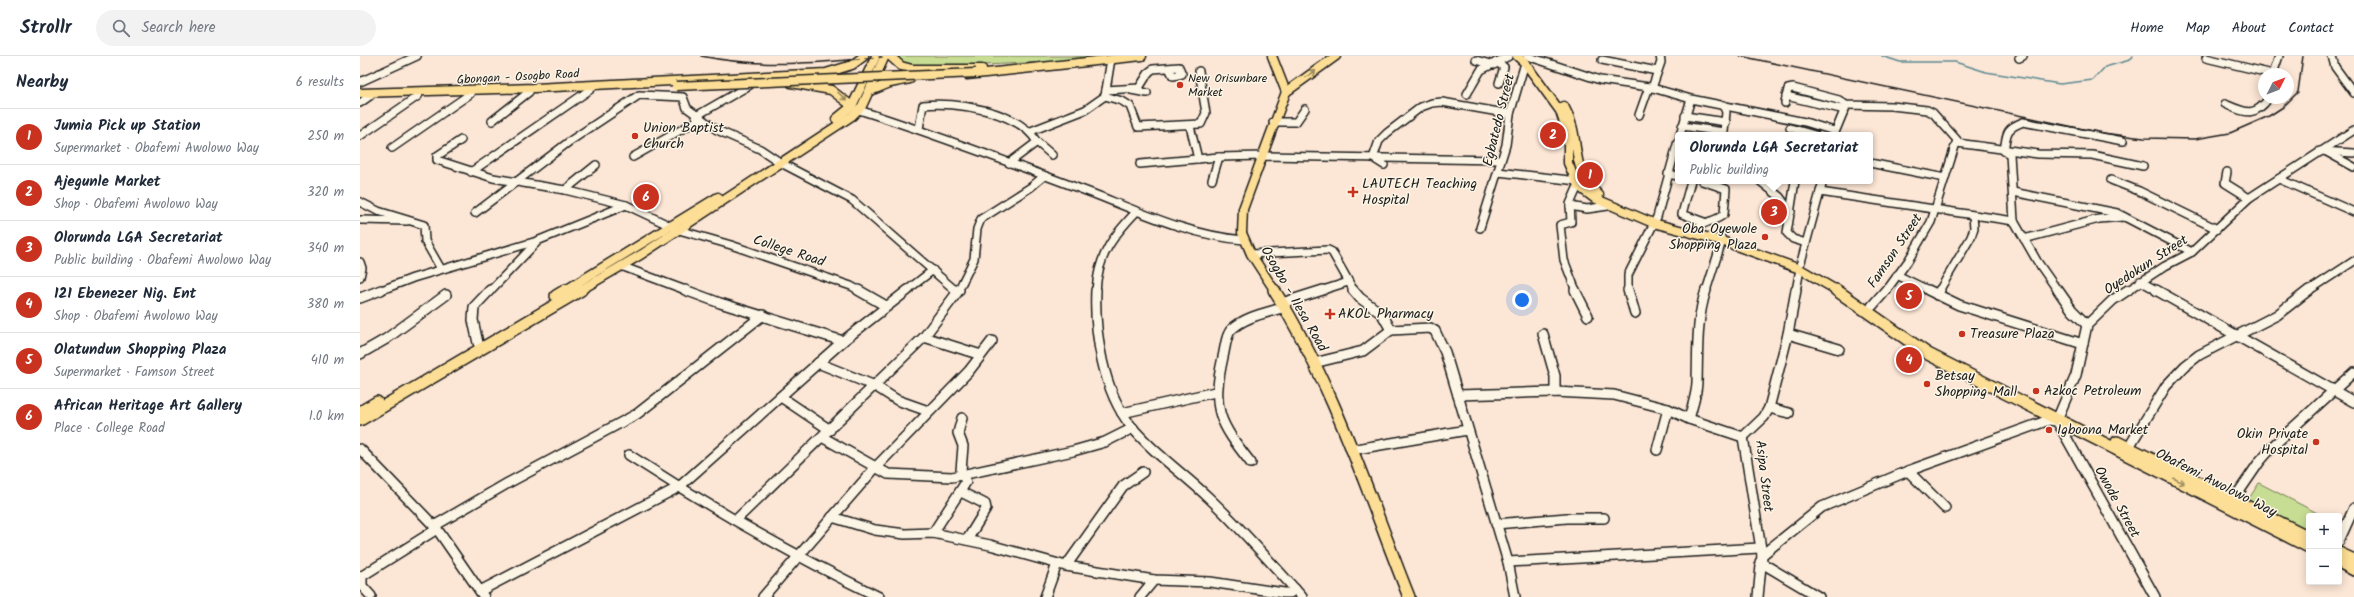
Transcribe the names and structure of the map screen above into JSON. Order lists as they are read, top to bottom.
{
  "streets": {
    "main road": ["Gbongan - Osogbo Road", "Osogbo - Ilesa Road", "Obafemi Awolowo Way"],
    "street": [
      "Egbatedo Street",
      "College Road",
      "Famson Street",
      "Oyedokun Street",
      "Asipa Street",
      "Owode Street"
    ]
  },
  "crossings": [
    ["Egbatedo Street", "Obafemi Awolowo Way"],
    ["Famson Street", "Obafemi Awolowo Way"],
    ["Asipa Street", "Obafemi Awolowo Way"],
    ["Obafemi Awolowo Way", "Owode Street"]
  ],
  "places": {
    "other": [
      "New Orisunbare Market",
      "Union Baptist Church",
      "Oba Oyewole Shopping Plaza",
      "Treasure Plaza",
      "Betsay Shopping Mall",
      "Azkoc Petroleum",
      "Igboona Market",
      "Okin Private Hospital"
    ],
    "health": ["LAUTECH Teaching Hospital", "AKOL Pharmacy"]
  },
  "north": "top right",
  "page": {
    "header": "Strollr",
    "search": "Search here",
    "nav": [
      "Home",
      "Map",
      "About",
      "Contact"
    ],
    "heading": ["Nearby", "6 results"],
    "list": [
      {
        "mark": "1",
        "name": "Jumia Pick up Station",
        "note": "Supermarket · Obafemi Awolowo Way",
        "value": "250 m"
      },
      {
        "mark": "2",
        "name": "Ajegunle Market",
        "note": "Shop · Obafemi Awolowo Way",
        "value": "320 m"
      },
      {
        "mark": "3",
        "name": "Olorunda LGA Secretariat",
        "note": "Public building · Obafemi Awolowo Way",
        "value": "340 m"
      },
      {
        "mark": "4",
        "name": "121 Ebenezer Nig. Ent",
        "note": "Shop · Obafemi Awolowo Way",
        "value": "380 m"
      },
      {
        "mark": "5",
        "name": "Olatundun Shopping Plaza",
        "note": "Supermarket · Famson Street",
        "value": "410 m"
      },
      {
        "mark": "6",
        "name": "African Heritage Art Gallery",
        "note": "Place · College Road",
        "value": "1.0 km"
      }
    ],
    "pins": [
      "2",
      "1",
      "6",
      "3",
      "5",
      "4"
    ],
    "popup": ["Olorunda LGA Secretariat", "Public building"],
    "map_buttons": ["+", "−"]
  }
}
